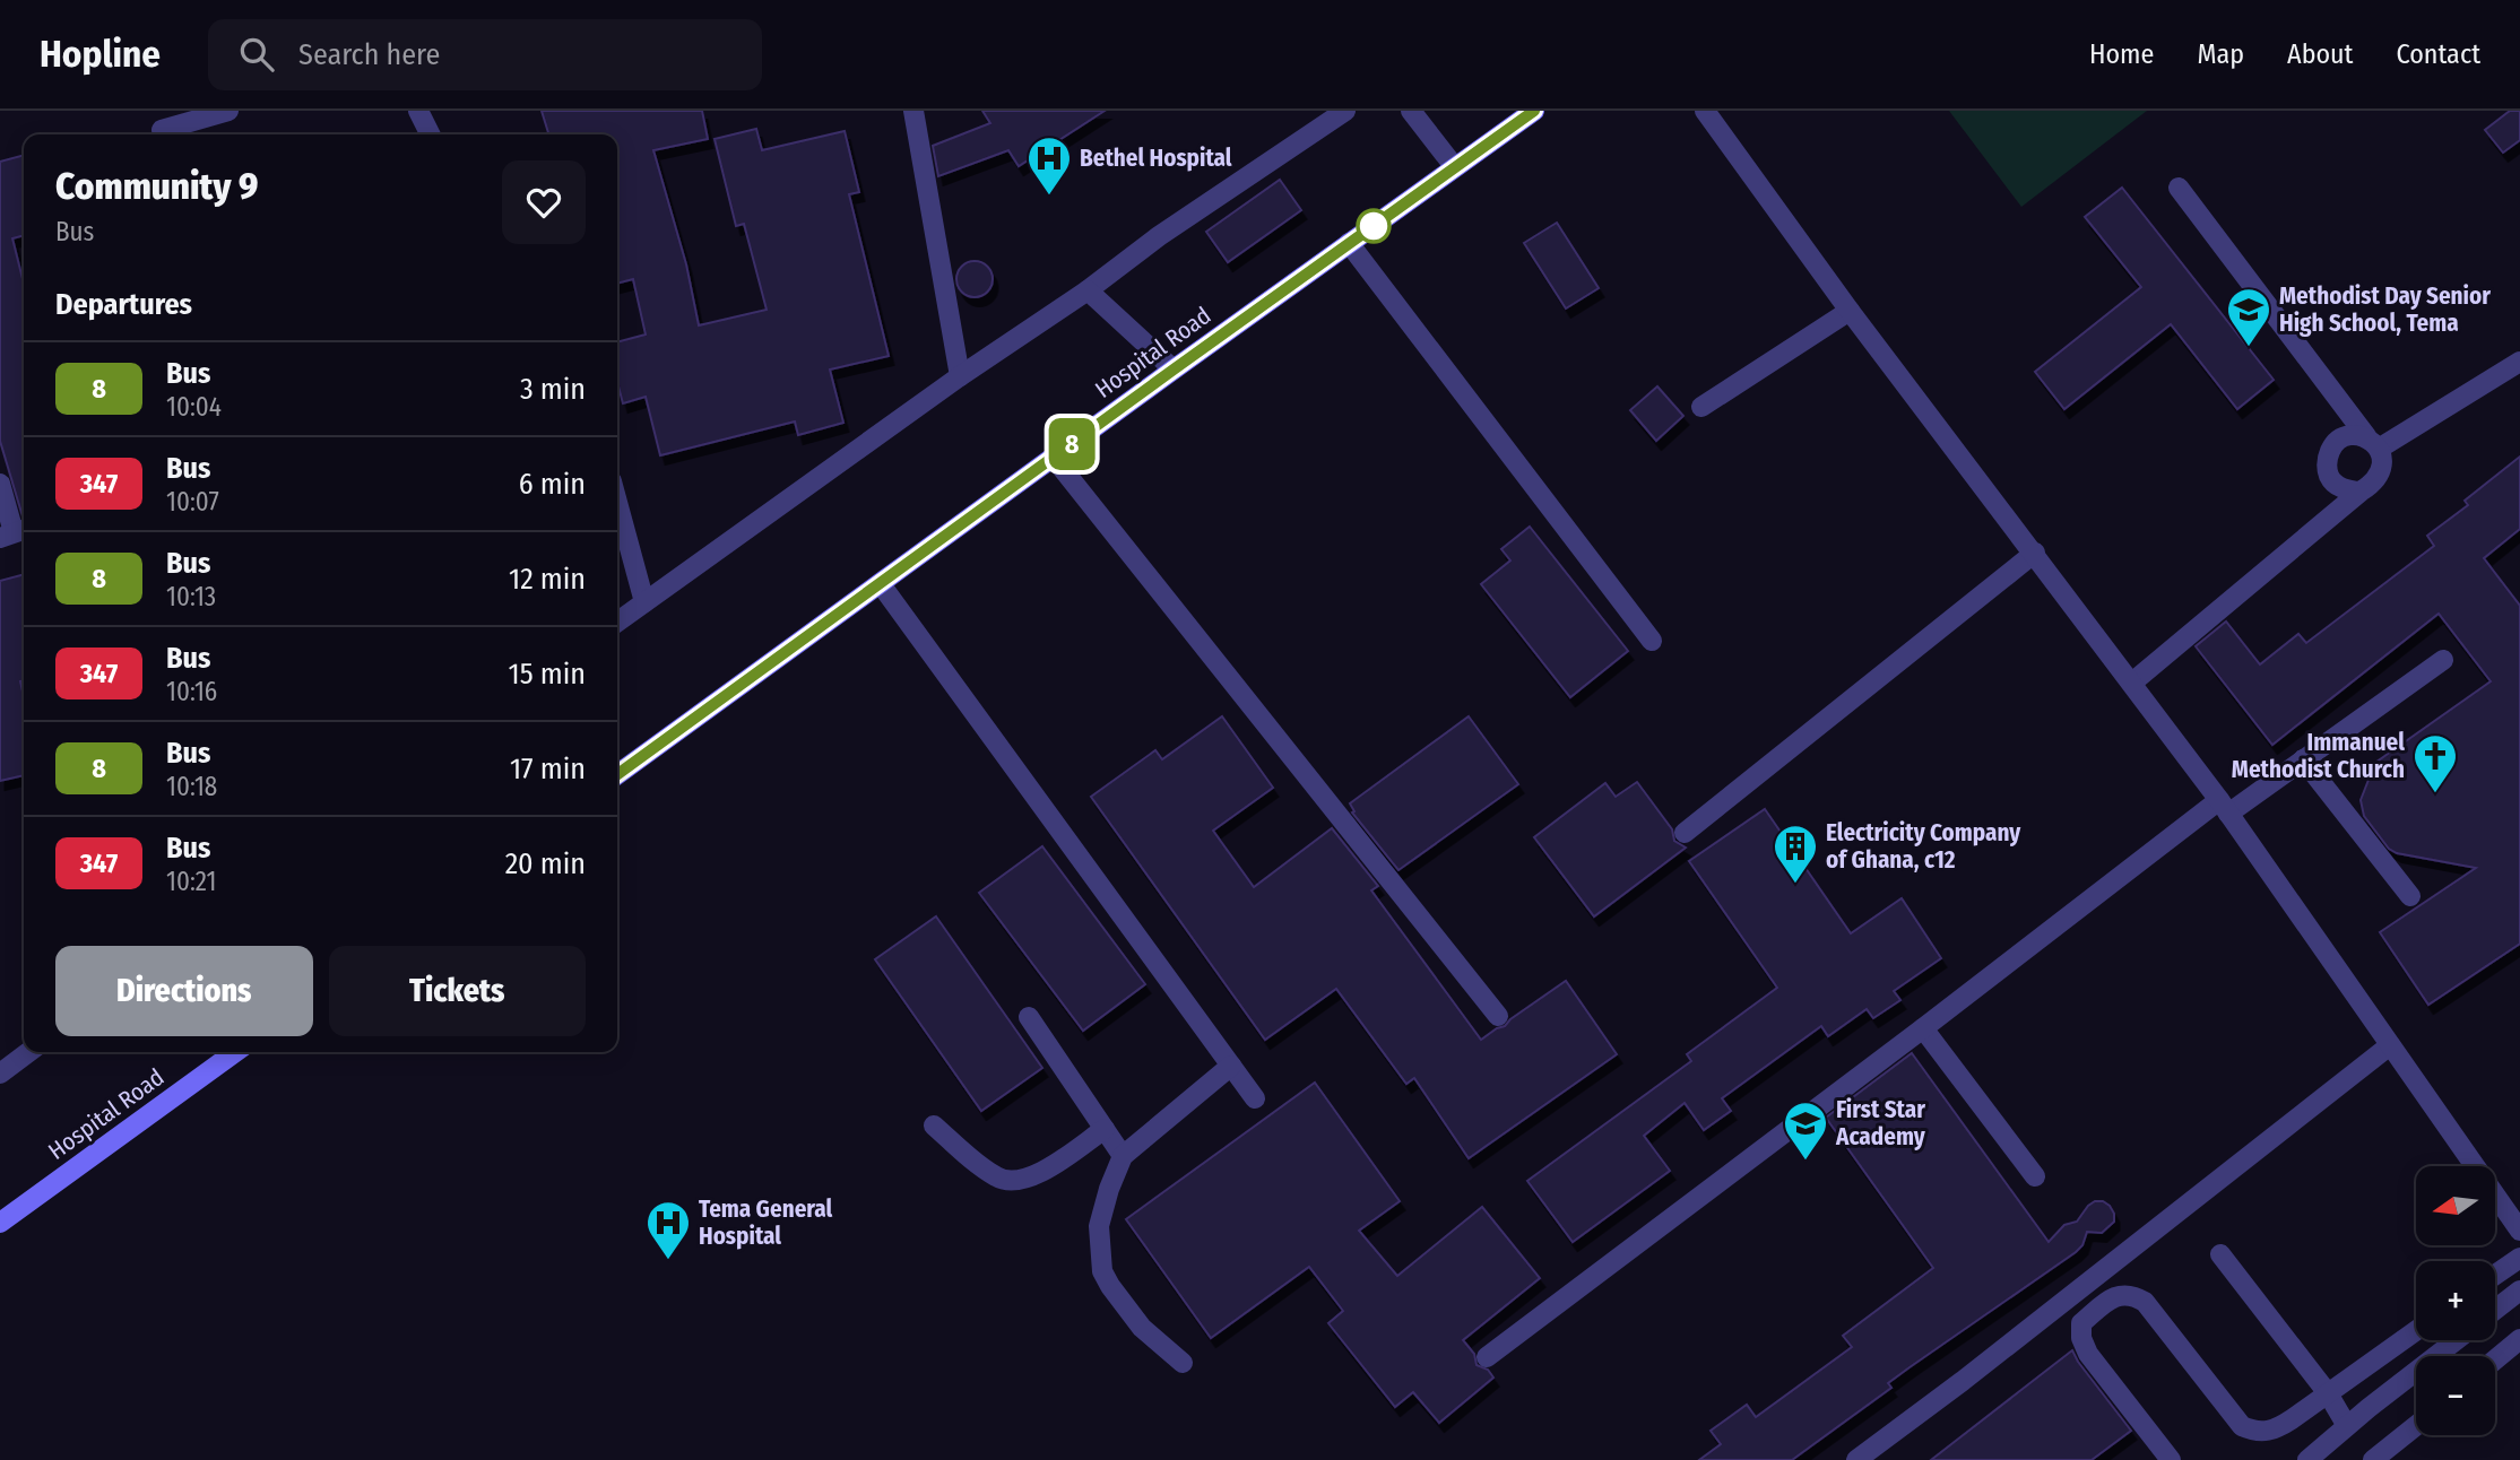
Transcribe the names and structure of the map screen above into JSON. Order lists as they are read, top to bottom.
{
  "streets": {
    "main road": ["Hospital Road"]
  },
  "places": {
    "hospital": ["Bethel Hospital", "Tema General Hospital"],
    "school or university": ["Methodist Day Senior High School, Tema", "First Star Academy"],
    "church": ["Immanuel Methodist Church"],
    "building": ["Electricity Company of Ghana, c12"]
  },
  "lines": ["bus line 8"],
  "north": "left",
  "page": {
    "header": "Hopline",
    "search": "Search here",
    "nav": [
      "Home",
      "Map",
      "About",
      "Contact"
    ],
    "on_map": "8",
    "heading": [
      ["Community 9", "Bus"],
      "Departures"
    ],
    "list": [
      {
        "mark": "8",
        "name": "Bus",
        "note": "10:04",
        "value": "3 min"
      },
      {
        "mark": "347",
        "name": "Bus",
        "note": "10:07",
        "value": "6 min"
      },
      {
        "mark": "8",
        "name": "Bus",
        "note": "10:13",
        "value": "12 min"
      },
      {
        "mark": "347",
        "name": "Bus",
        "note": "10:16",
        "value": "15 min"
      },
      {
        "mark": "8",
        "name": "Bus",
        "note": "10:18",
        "value": "17 min"
      },
      {
        "mark": "347",
        "name": "Bus",
        "note": "10:21",
        "value": "20 min"
      }
    ],
    "buttons": ["Directions", "Tickets"],
    "map_buttons": ["+", "−"]
  }
}
